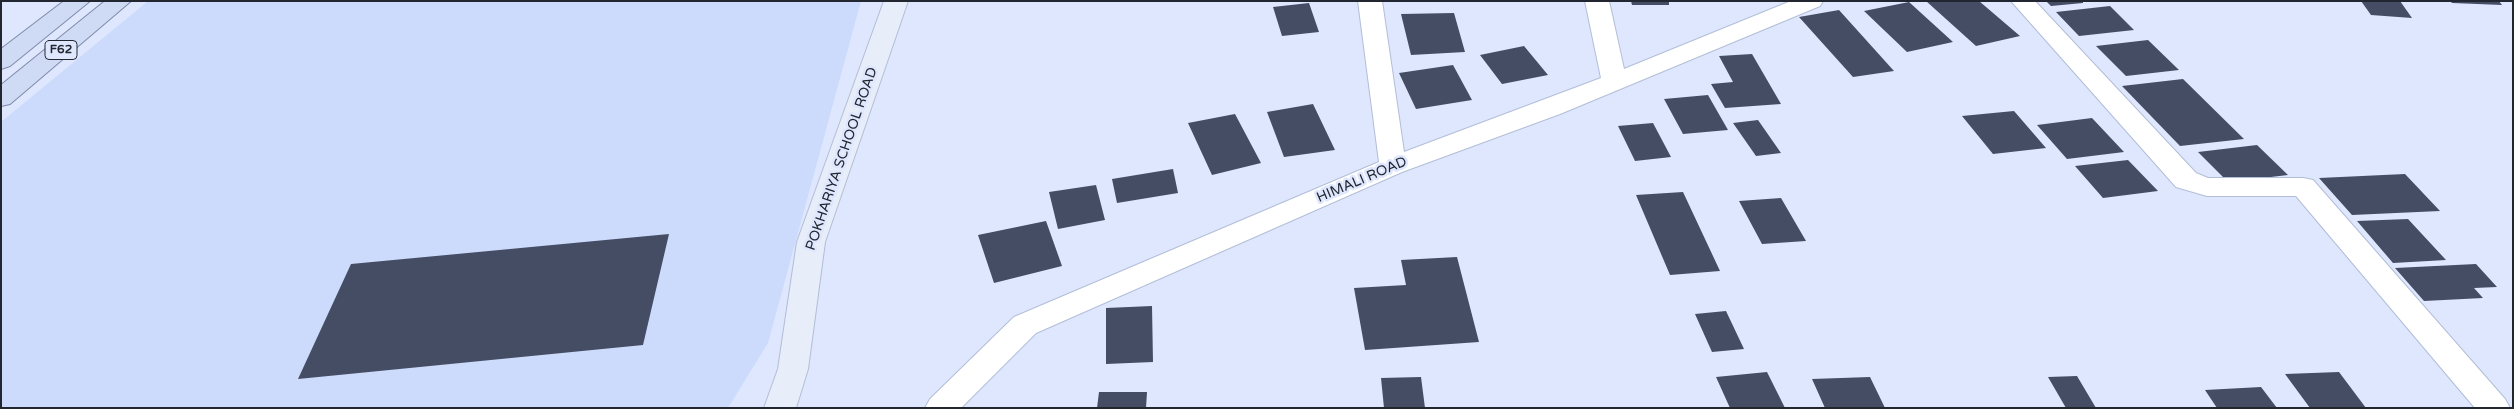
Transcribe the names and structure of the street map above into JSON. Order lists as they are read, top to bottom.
{
  "streets": {
    "main road": ["F62", "POKHARIYA SCHOOL ROAD"],
    "street": ["HIMALI ROAD"]
  }
}
